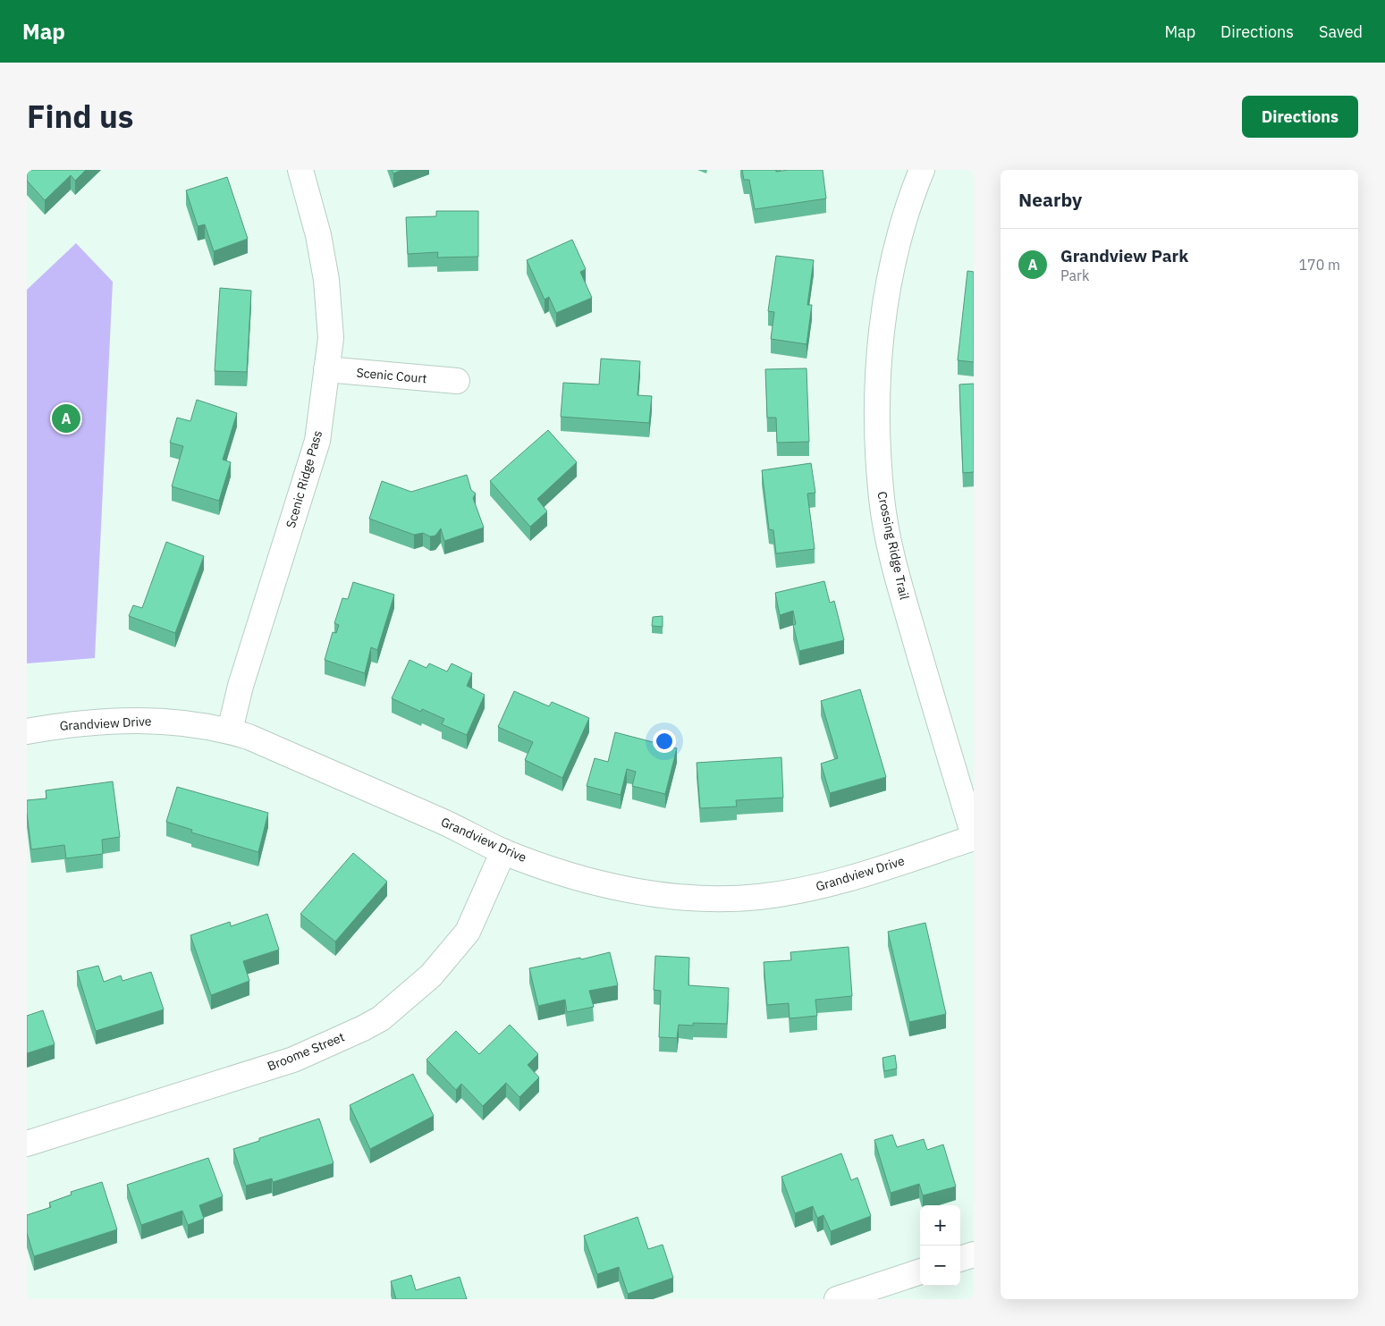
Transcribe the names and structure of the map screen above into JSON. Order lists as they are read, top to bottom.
{
  "streets": {
    "street": [
      "Scenic Court",
      "Scenic Ridge Pass",
      "Crossing Ridge Trail",
      "Grandview Drive",
      "Broome Street"
    ]
  },
  "crossings": [
    ["Scenic Court", "Scenic Ridge Pass"],
    ["Scenic Ridge Pass", "Grandview Drive"],
    ["Crossing Ridge Trail", "Grandview Drive"],
    ["Grandview Drive", "Broome Street"]
  ],
  "page": {
    "header": "Map",
    "nav": ["Map", "Directions", "Saved"],
    "title": "Find us",
    "buttons": "Directions",
    "heading": "Nearby",
    "list": [
      {
        "mark": "A",
        "name": "Grandview Park",
        "note": "Park",
        "value": "170 m"
      }
    ],
    "pins": "A",
    "map_buttons": ["+", "−"]
  }
}
